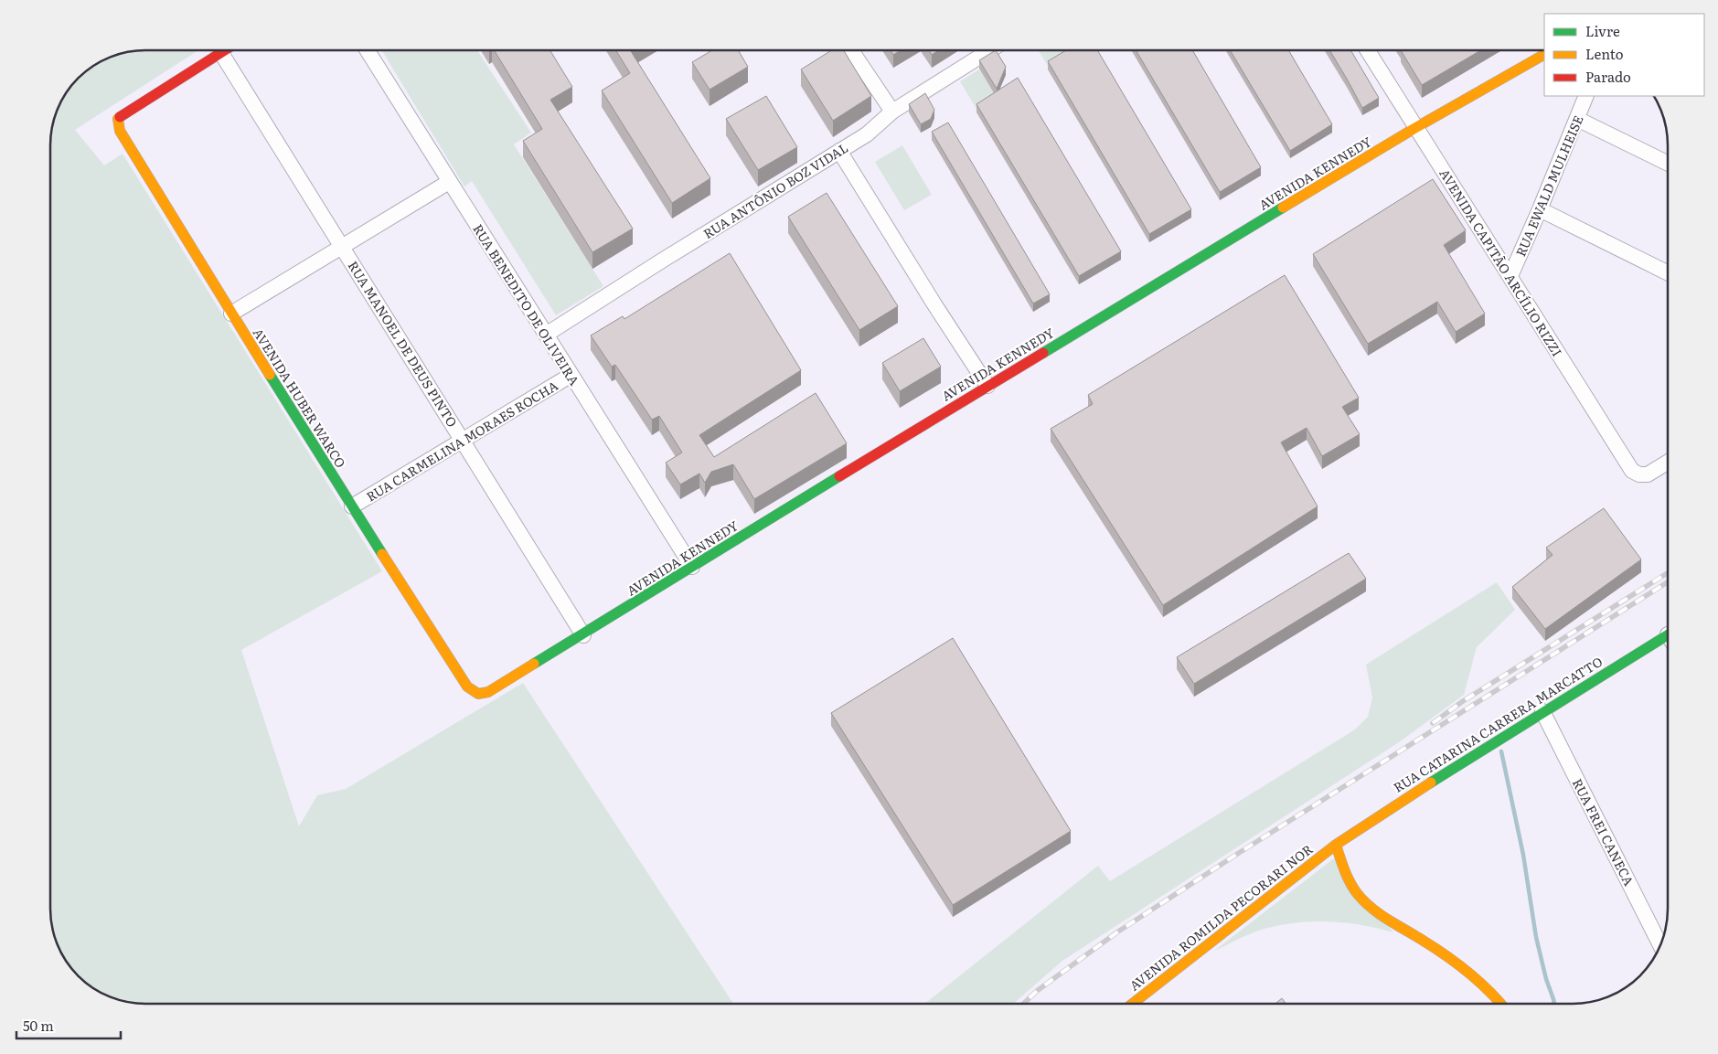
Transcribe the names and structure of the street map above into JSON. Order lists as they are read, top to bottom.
{
  "streets": {
    "street": [
      "AVENIDA KENNEDY",
      "RUA EWALD MULHEISE",
      "RUA ANTÔNIO BOZ VIDAL",
      "AVENIDA CAPITÃO ARCÍLIO RIZZI",
      "RUA BENEDITO DE OLIVEIRA",
      "RUA MANOEL DE DEUS PINTO",
      "AVENIDA HUBER WARCO",
      "RUA CARMELINA MORAES ROCHA",
      "RUA CATARINA CARRERA MARCATTO",
      "RUA FREI CANECA",
      "AVENIDA ROMILDA PECORARI NOR"
    ]
  },
  "crossings": [
    ["AVENIDA KENNEDY", "AVENIDA CAPITÃO ARCÍLIO RIZZI"],
    ["AVENIDA KENNEDY", "RUA BENEDITO DE OLIVEIRA"],
    ["AVENIDA KENNEDY", "RUA MANOEL DE DEUS PINTO"],
    ["AVENIDA KENNEDY", "AVENIDA HUBER WARCO"],
    ["RUA EWALD MULHEISE", "AVENIDA CAPITÃO ARCÍLIO RIZZI"],
    ["RUA ANTÔNIO BOZ VIDAL", "RUA BENEDITO DE OLIVEIRA"],
    ["RUA BENEDITO DE OLIVEIRA", "RUA CARMELINA MORAES ROCHA"],
    ["RUA MANOEL DE DEUS PINTO", "AVENIDA HUBER WARCO"],
    ["RUA MANOEL DE DEUS PINTO", "RUA CARMELINA MORAES ROCHA"],
    ["AVENIDA HUBER WARCO", "RUA CARMELINA MORAES ROCHA"],
    ["RUA CATARINA CARRERA MARCATTO", "RUA FREI CANECA"],
    ["RUA CATARINA CARRERA MARCATTO", "AVENIDA ROMILDA PECORARI NOR"]
  ],
  "legend": ["Livre", "Lento", "Parado"],
  "scale_bar": "50 m"
}
